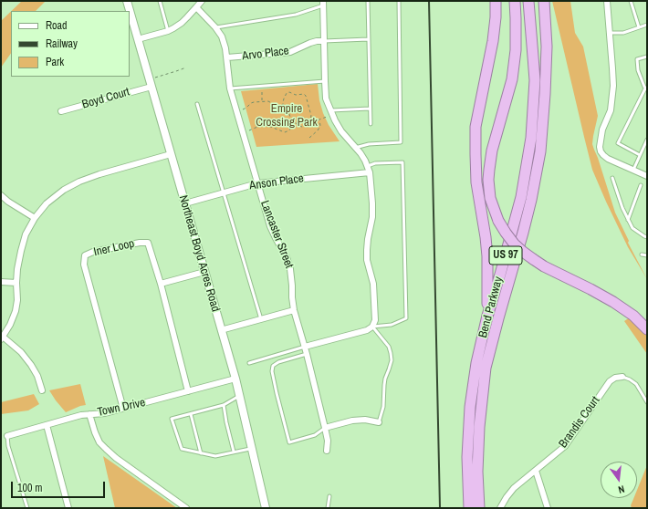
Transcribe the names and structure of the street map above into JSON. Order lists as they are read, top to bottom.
{
  "streets": {
    "highway": ["US 97", "Bend Parkway"],
    "street": [
      "Arvo Place",
      "Boyd Court",
      "Anson Place",
      "Lancaster Street",
      "Iner Loop",
      "Northeast Boyd Acres Road",
      "Town Drive",
      "Brandis Court"
    ]
  },
  "crossings": [
    ["Arvo Place", "Lancaster Street"],
    ["Boyd Court", "Northeast Boyd Acres Road"],
    ["Anson Place", "Lancaster Street"],
    ["Anson Place", "Northeast Boyd Acres Road"],
    ["Iner Loop", "Town Drive"],
    ["Northeast Boyd Acres Road", "Town Drive"]
  ],
  "parks": ["Empire Crossing Park"],
  "legend": ["Road", "Railway", "Park"],
  "scale_bar": "100 m",
  "north": "bottom"
}
